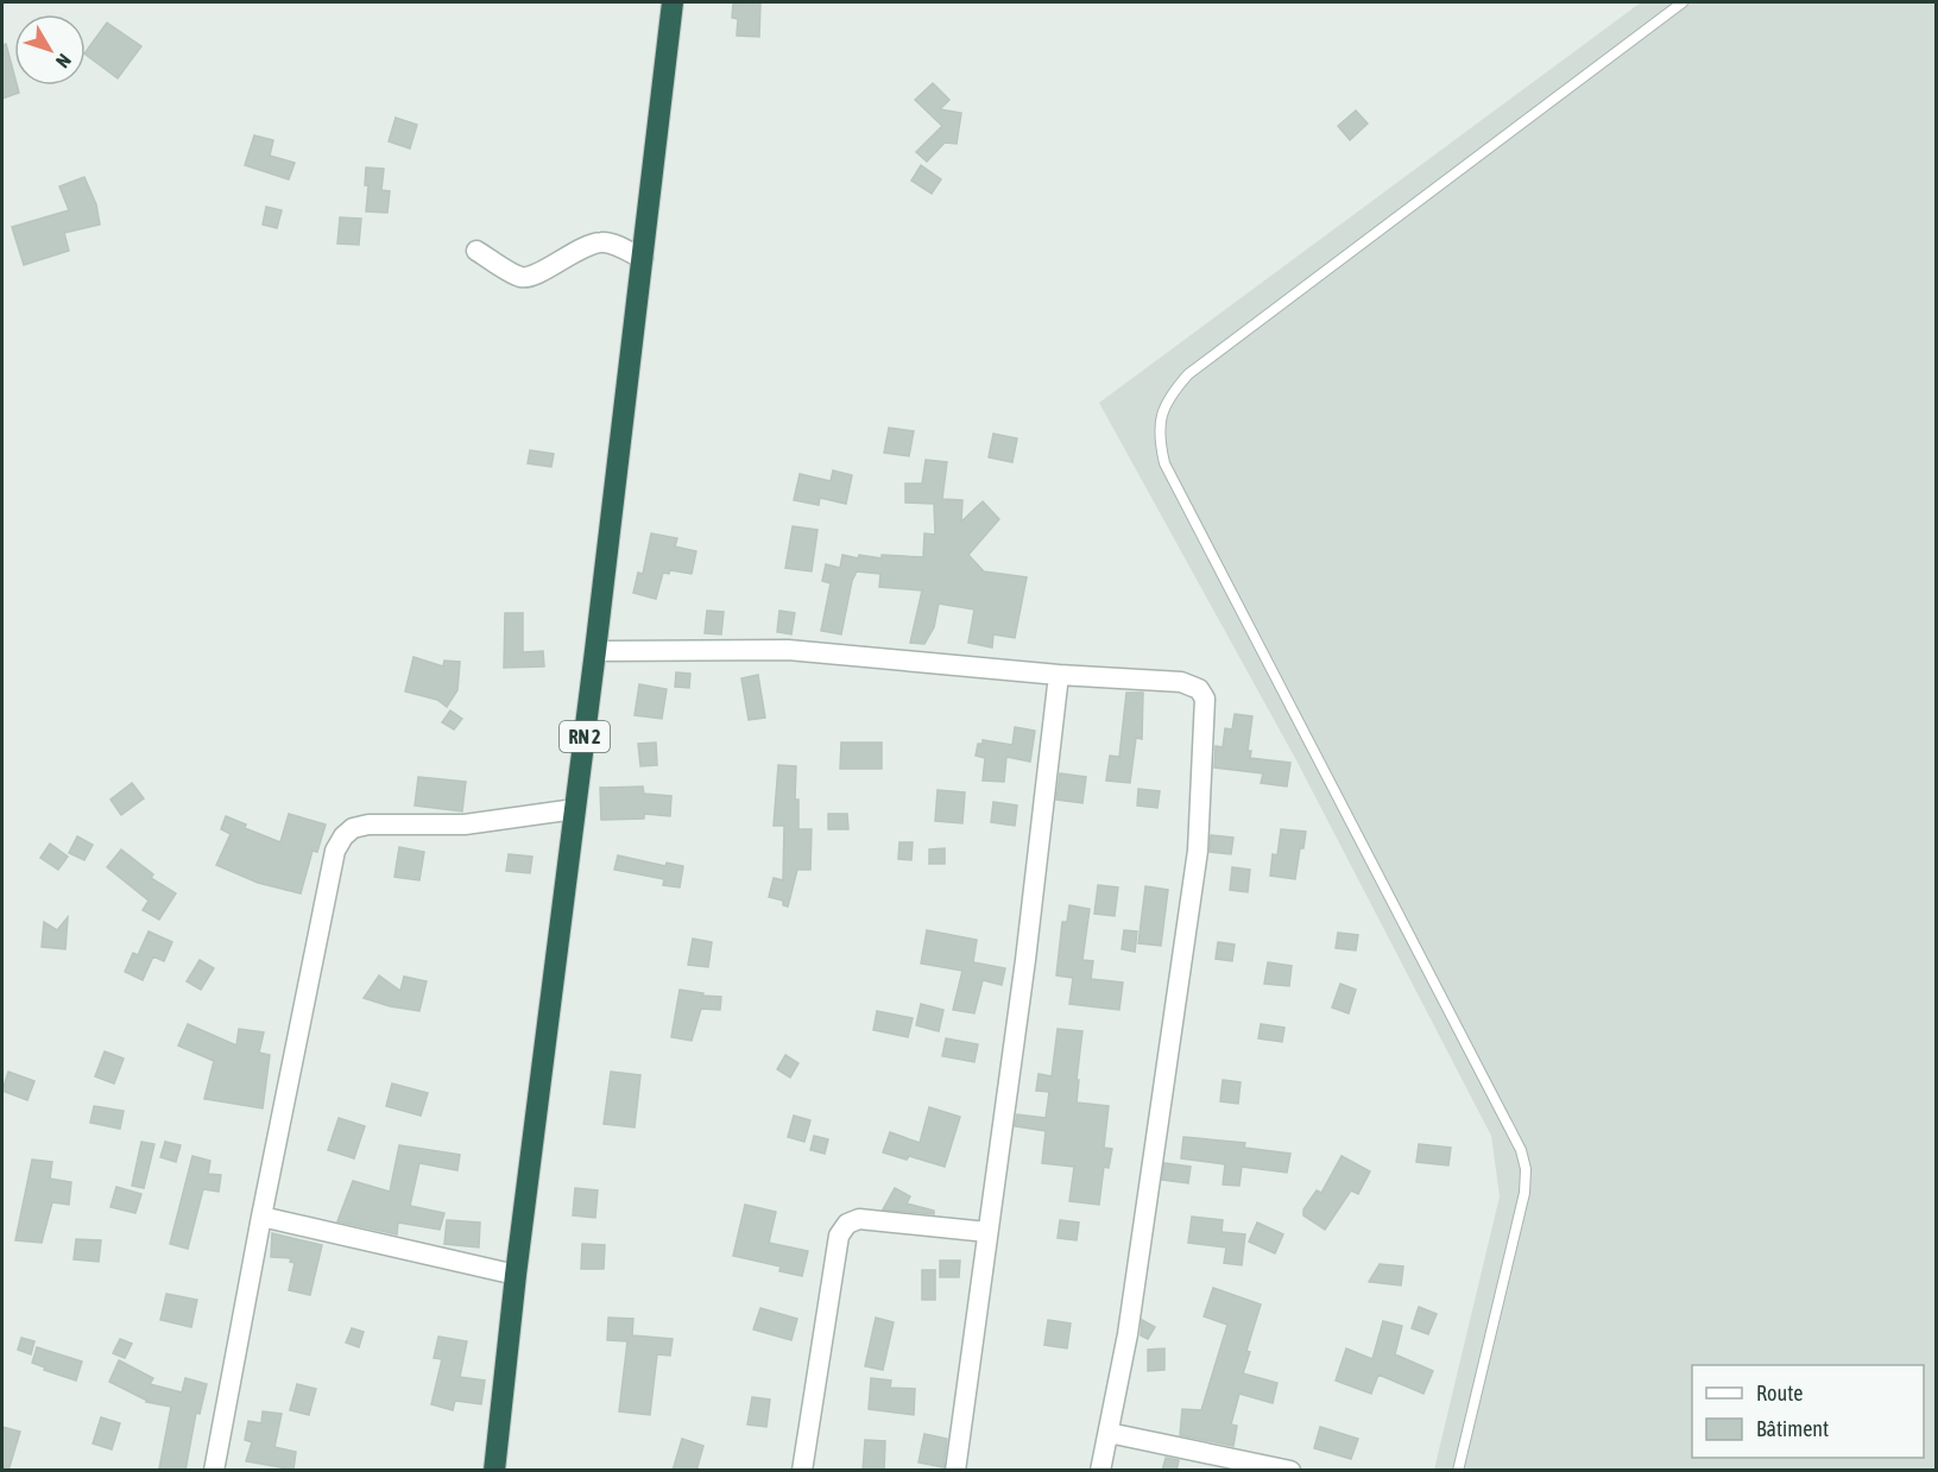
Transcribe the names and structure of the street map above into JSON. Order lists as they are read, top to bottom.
{
  "streets": {
    "highway": ["RN 2"]
  },
  "legend": ["Route", "Bâtiment"],
  "north": "bottom right"
}
